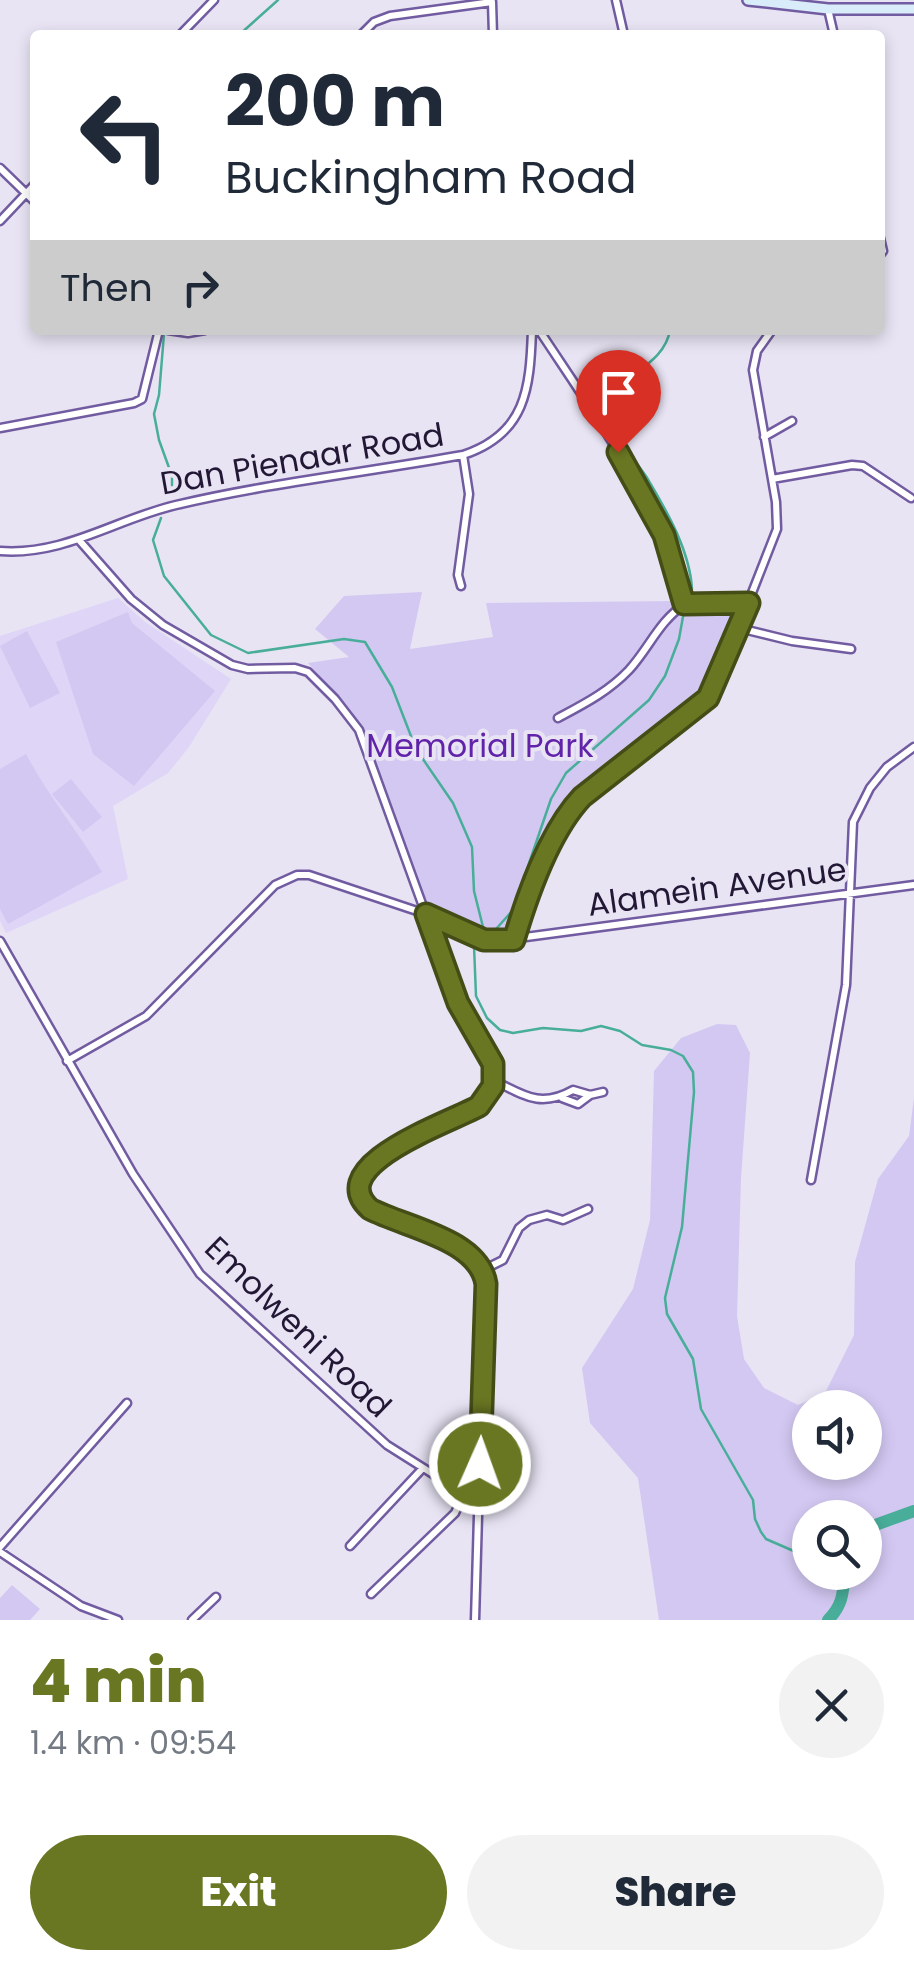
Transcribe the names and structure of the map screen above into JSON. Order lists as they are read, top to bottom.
{
  "streets": {
    "street": ["Dan Pienaar Road", "Alamein Avenue", "Emolweni Road"]
  },
  "crossings": [
    ["Alamein Avenue", "Emolweni Road"]
  ],
  "parks": ["Memorial Park"],
  "page": {
    "turn": ["200 m", "Buckingham Road"],
    "then": "Then",
    "heading": ["4 min", "1.4 km · 09:54"],
    "buttons": ["Exit", "Share"]
  }
}
